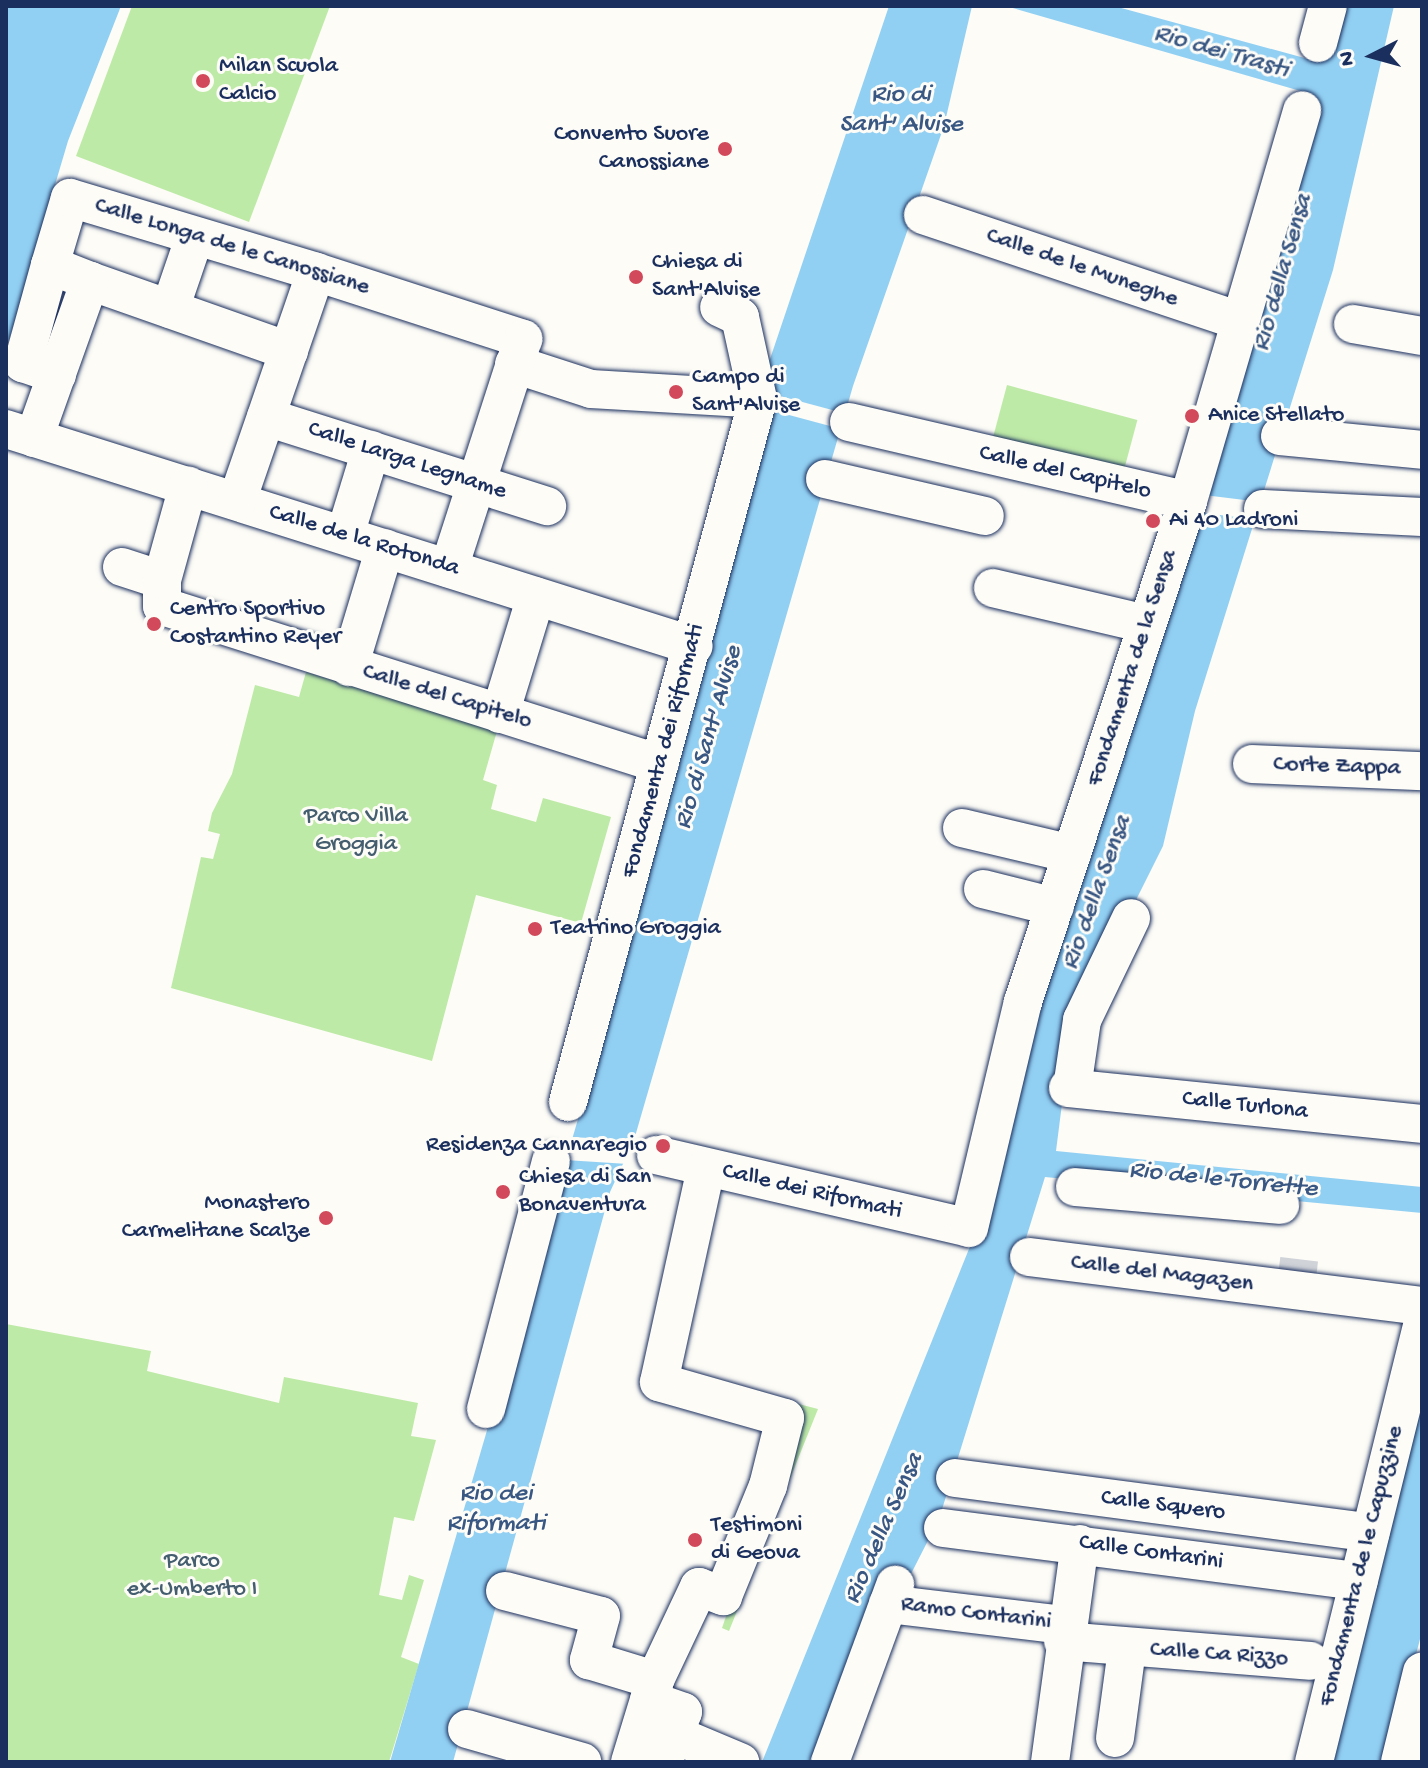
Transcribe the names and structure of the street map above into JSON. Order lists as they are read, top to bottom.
{
  "streets": {
    "street": [
      "Calle Longa de le Canossiane",
      "Calle de le Muneghe",
      "Calle Larga Legname",
      "Calle del Capitelo",
      "Calle de la Rotonda",
      "Fondamenta de la Sensa",
      "Fondamenta dei Riformati",
      "Corte Zappa",
      "Calle Turlona",
      "Calle dei Riformati",
      "Calle del Magazen",
      "Calle Squero",
      "Calle Contarini",
      "Fondamenta de le Capuzzine",
      "Ramo Contarini",
      "Calle Ca Rizzo"
    ]
  },
  "crossings": [
    ["Calle de le Muneghe", "Fondamenta de la Sensa"],
    ["Calle del Capitelo", "Fondamenta de la Sensa"],
    ["Calle del Capitelo", "Fondamenta dei Riformati"],
    ["Calle de la Rotonda", "Fondamenta dei Riformati"],
    ["Fondamenta de la Sensa", "Calle dei Riformati"],
    ["Calle Squero", "Fondamenta de le Capuzzine"],
    ["Calle Contarini", "Fondamenta de le Capuzzine"],
    ["Fondamenta de le Capuzzine", "Calle Ca Rizzo"],
    ["Ramo Contarini", "Calle Ca Rizzo"]
  ],
  "water": [
    "Rio dei Trasti",
    "Rio di Sant' Alvise",
    "Rio della Sensa",
    "Rio de le Torrette",
    "Rio dei Riformati"
  ],
  "parks": ["Parco Villa Groggia", "Parco ex-Umberto I"],
  "places": [
    "Milan Scuola Calcio",
    "Convento Suore Canossiane",
    "Chiesa di Sant'Alvise",
    "Campo di Sant'Alvise",
    "Anice Stellato",
    "Ai 40 Ladroni",
    "Centro Sportivo Costantino Reyer",
    "Teatrino Groggia",
    "Residenza Cannaregio",
    "Chiesa di San Bonaventura",
    "Monastero Carmelitane Scalze",
    "Testimoni di Geova"
  ],
  "north": "left"
}
